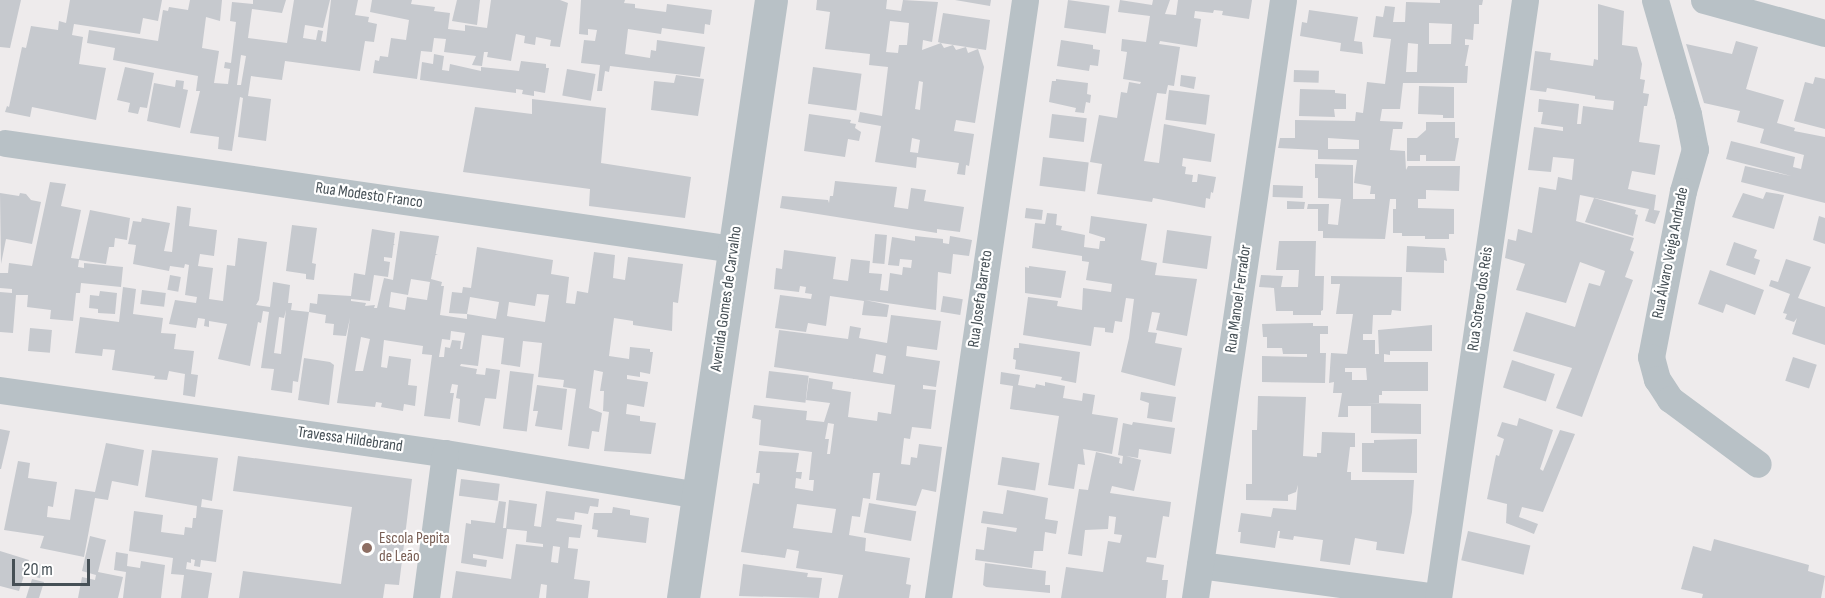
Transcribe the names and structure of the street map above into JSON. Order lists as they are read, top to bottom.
{
  "streets": {
    "street": [
      "Rua Modesto Franco",
      "Rua Álvaro Veiga Andrade",
      "Avenida Gomes de Carvalho",
      "Rua Josefa Barreto",
      "Rua Manoel Ferrador",
      "Rua Sotero dos Reis",
      "Travessa Hildebrand"
    ]
  },
  "crossings": [
    ["Rua Modesto Franco", "Avenida Gomes de Carvalho"],
    ["Avenida Gomes de Carvalho", "Travessa Hildebrand"]
  ],
  "places": ["Escola Pepita de Leão"],
  "scale_bar": "20 m"
}
